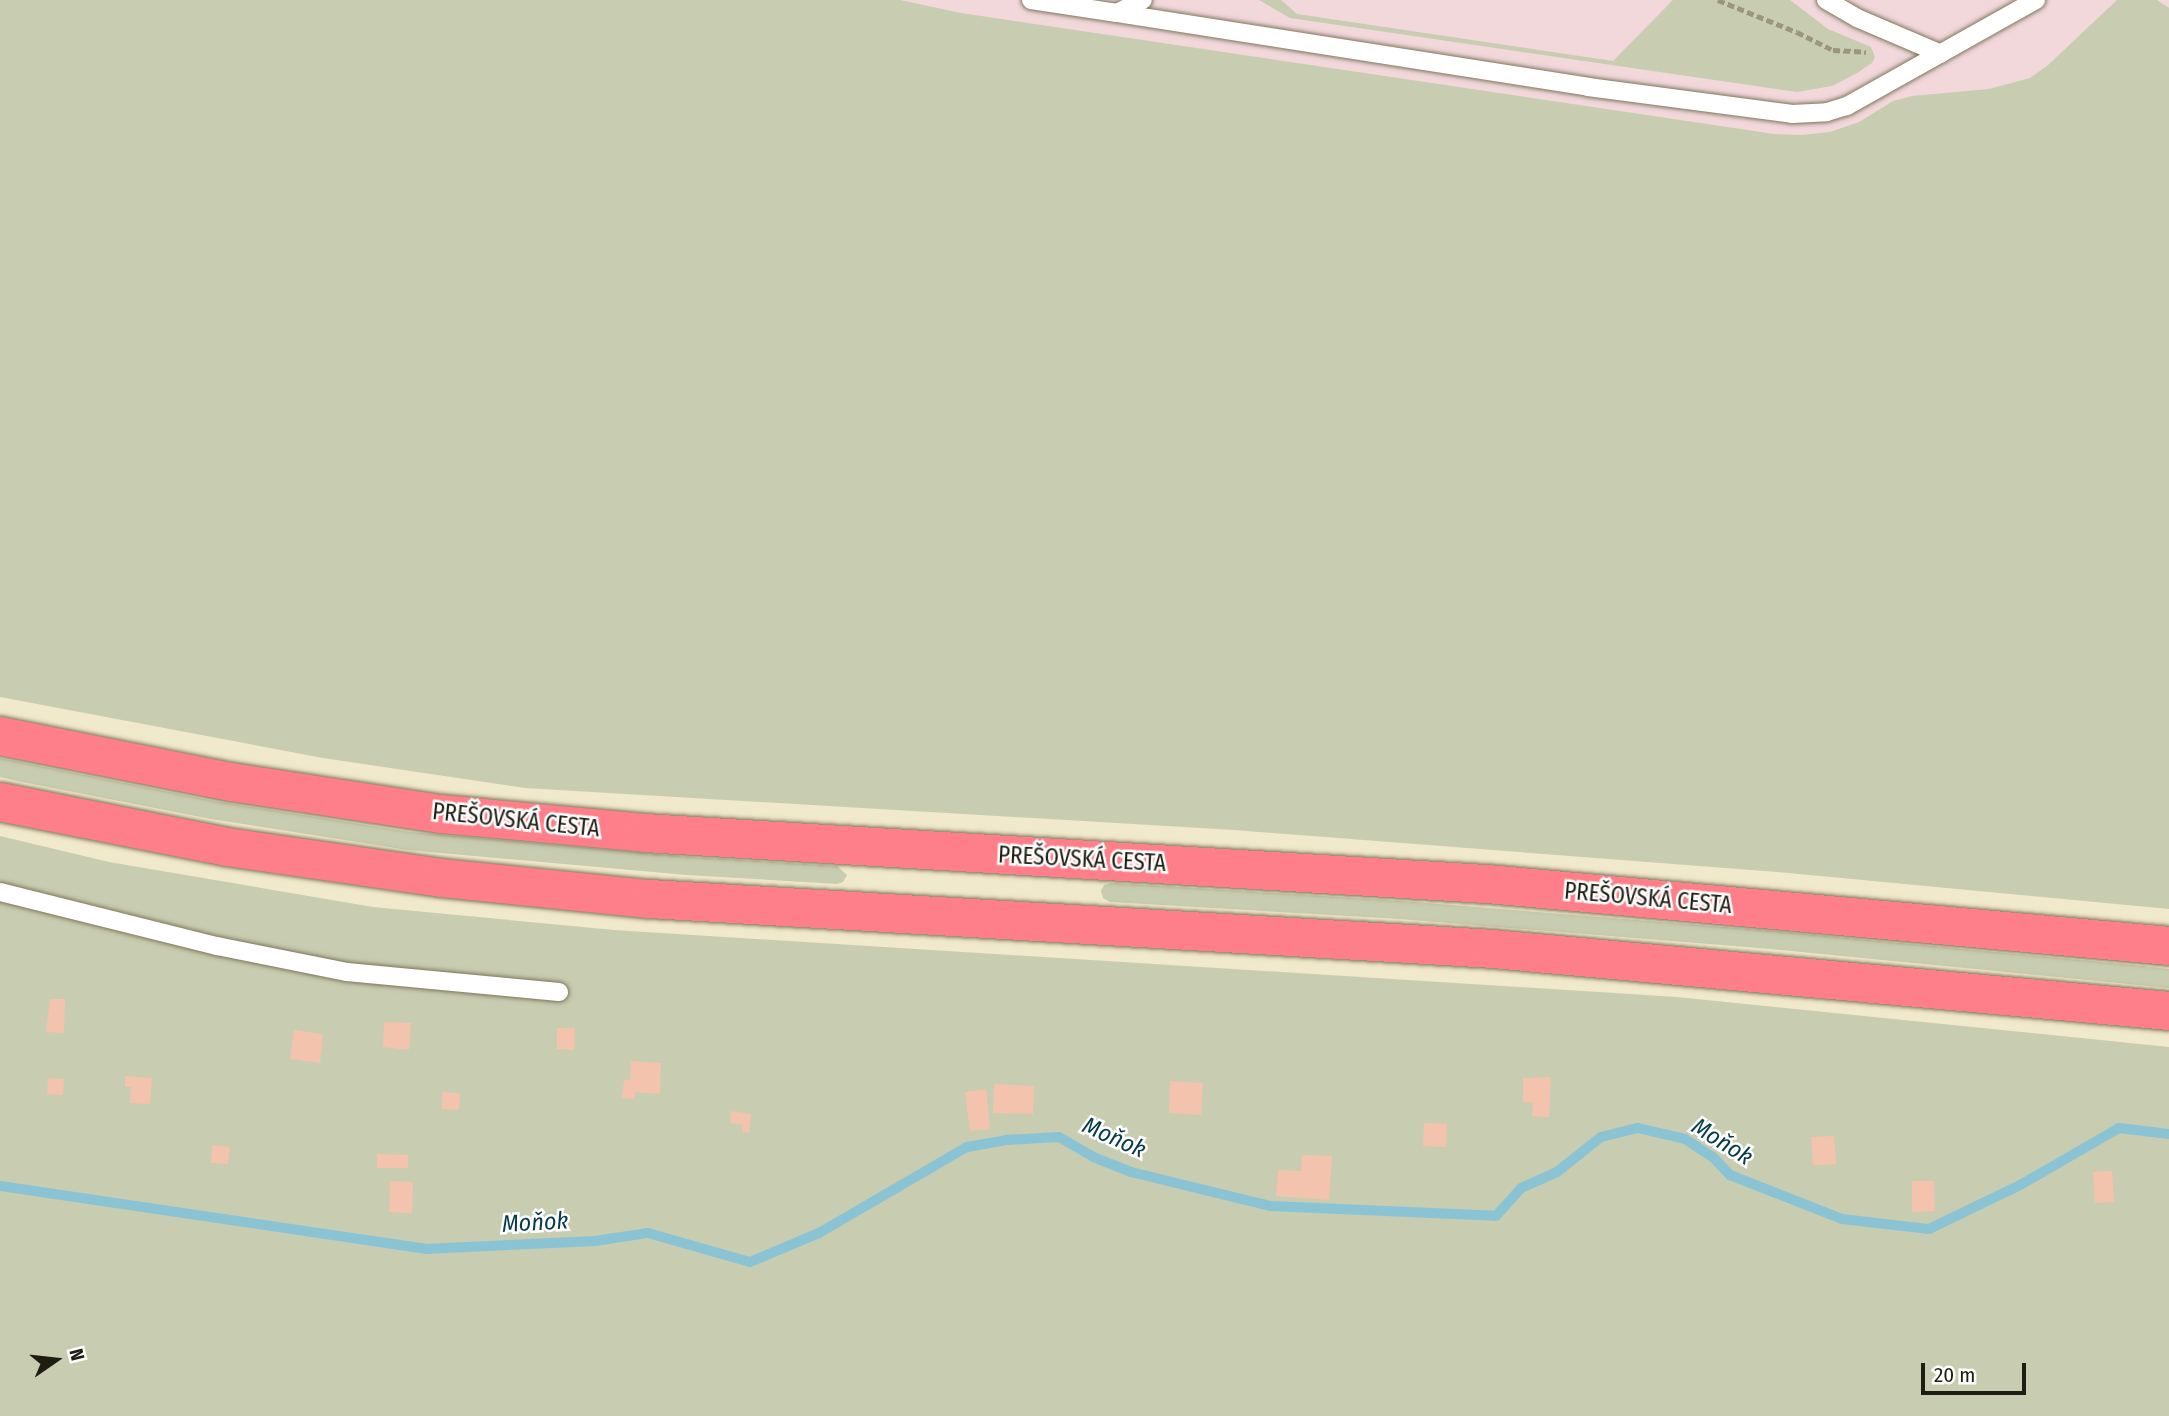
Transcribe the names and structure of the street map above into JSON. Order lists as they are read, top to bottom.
{
  "streets": {
    "highway": ["PREŠOVSKÁ CESTA"]
  },
  "water": ["Moňok"],
  "scale_bar": "20 m",
  "north": "right"
}
